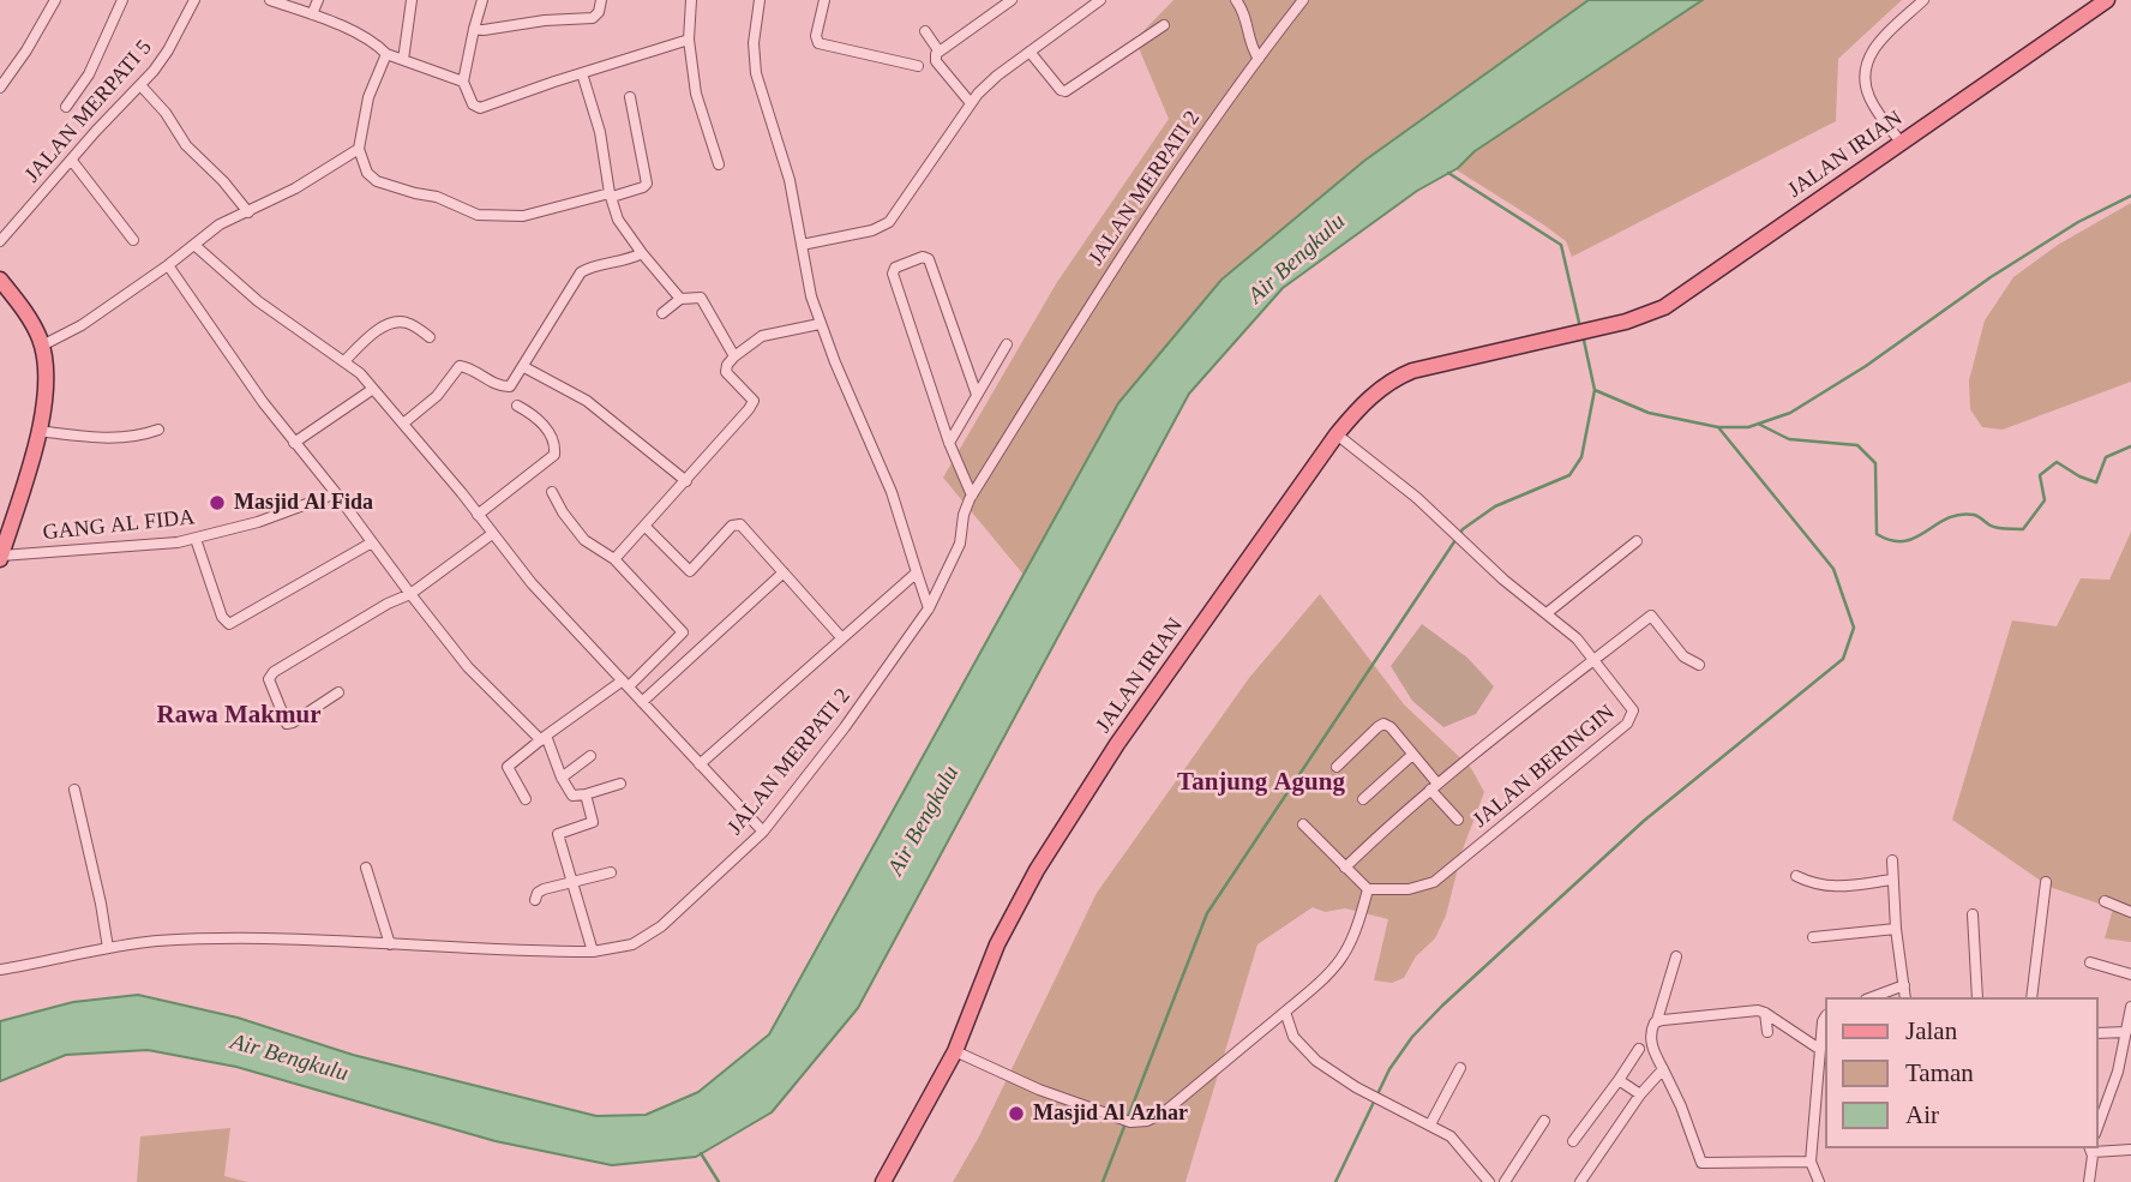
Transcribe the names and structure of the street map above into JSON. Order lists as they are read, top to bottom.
{
  "streets": {
    "main road": ["JALAN IRIAN"],
    "street": [
      "JALAN MERPATI 5",
      "JALAN MERPATI 2",
      "GANG AL FIDA",
      "JALAN BERINGIN"
    ]
  },
  "crossings": [
    ["JALAN IRIAN", "JALAN BERINGIN"]
  ],
  "districts": ["Rawa Makmur", "Tanjung Agung"],
  "water": ["Air Bengkulu"],
  "places": ["Masjid Al Fida", "Masjid Al Azhar"],
  "legend": ["Jalan", "Taman", "Air"]
}
